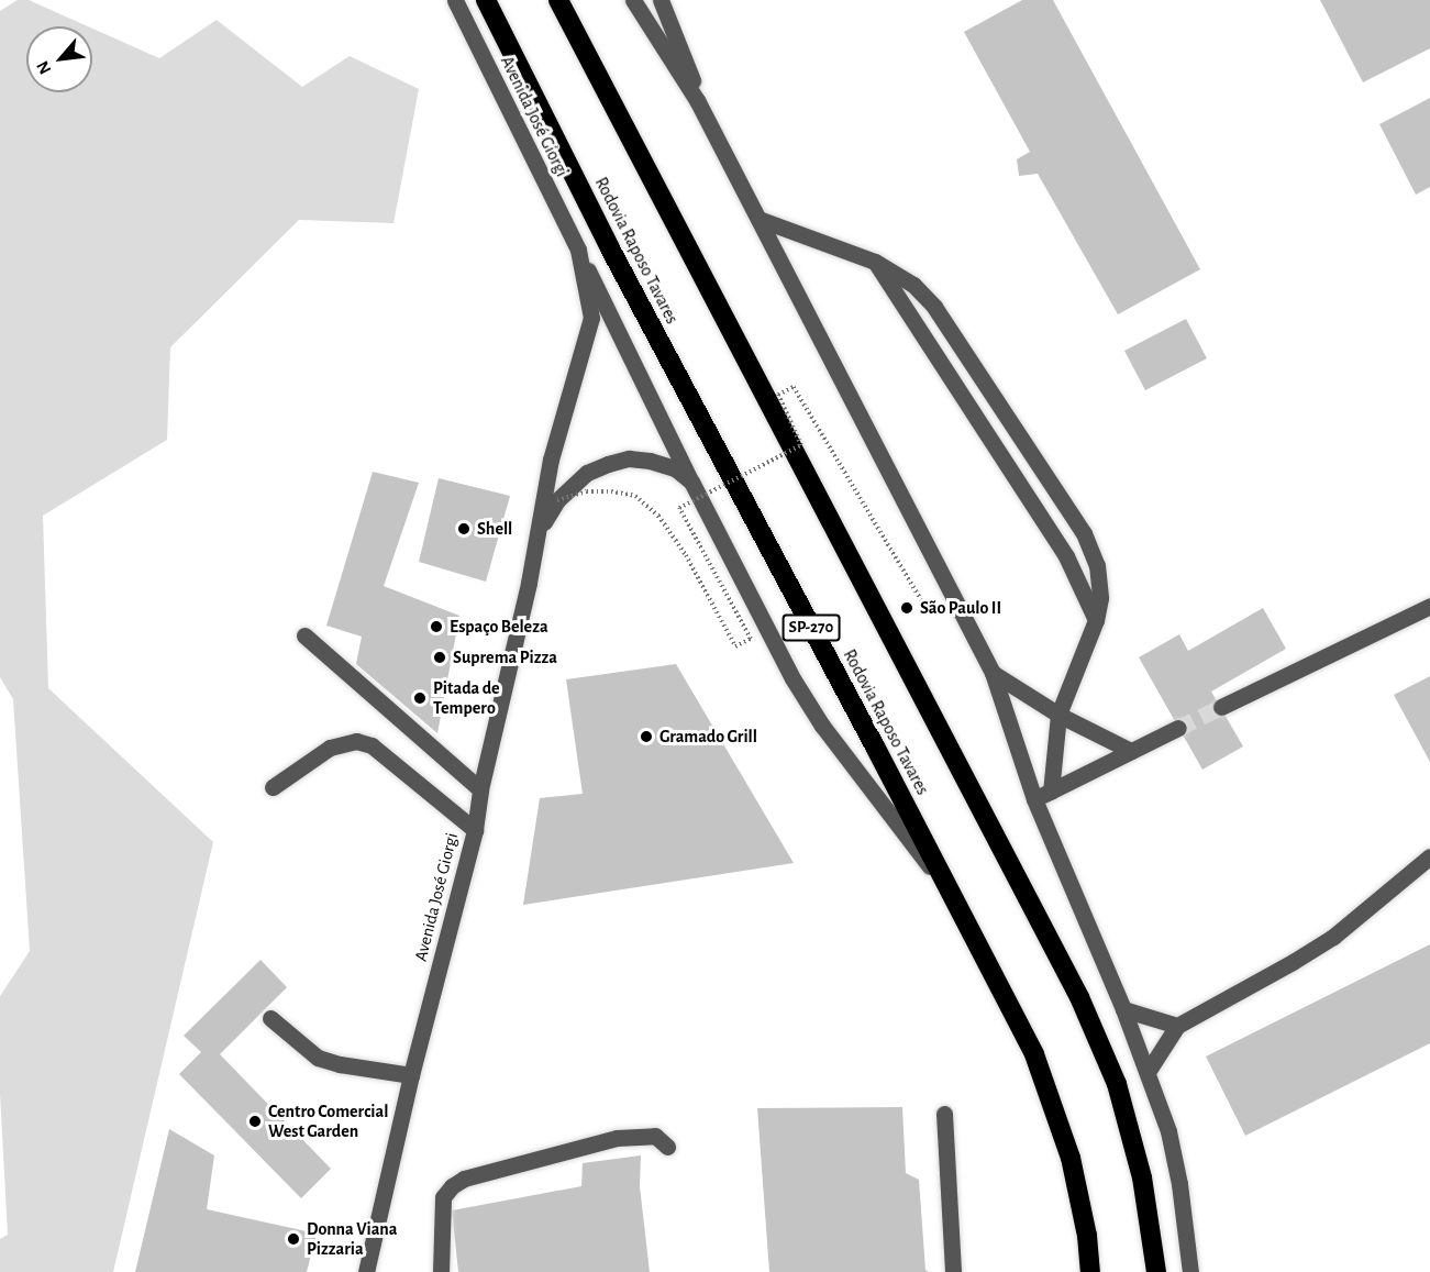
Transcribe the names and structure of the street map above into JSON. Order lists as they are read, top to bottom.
{
  "streets": {
    "highway": ["Rodovia Raposo Tavares", "SP-270"],
    "street": ["Avenida José Giorgi"]
  },
  "crossings": [
    ["Avenida José Giorgi", "Rodovia Raposo Tavares"]
  ],
  "places": [
    "Shell",
    "São Paulo II",
    "Espaço Beleza",
    "Suprema Pizza",
    "Pitada de Tempero",
    "Gramado Grill",
    "Centro Comercial West Garden",
    "Donna Viana Pizzaria"
  ],
  "north": "bottom left"
}
